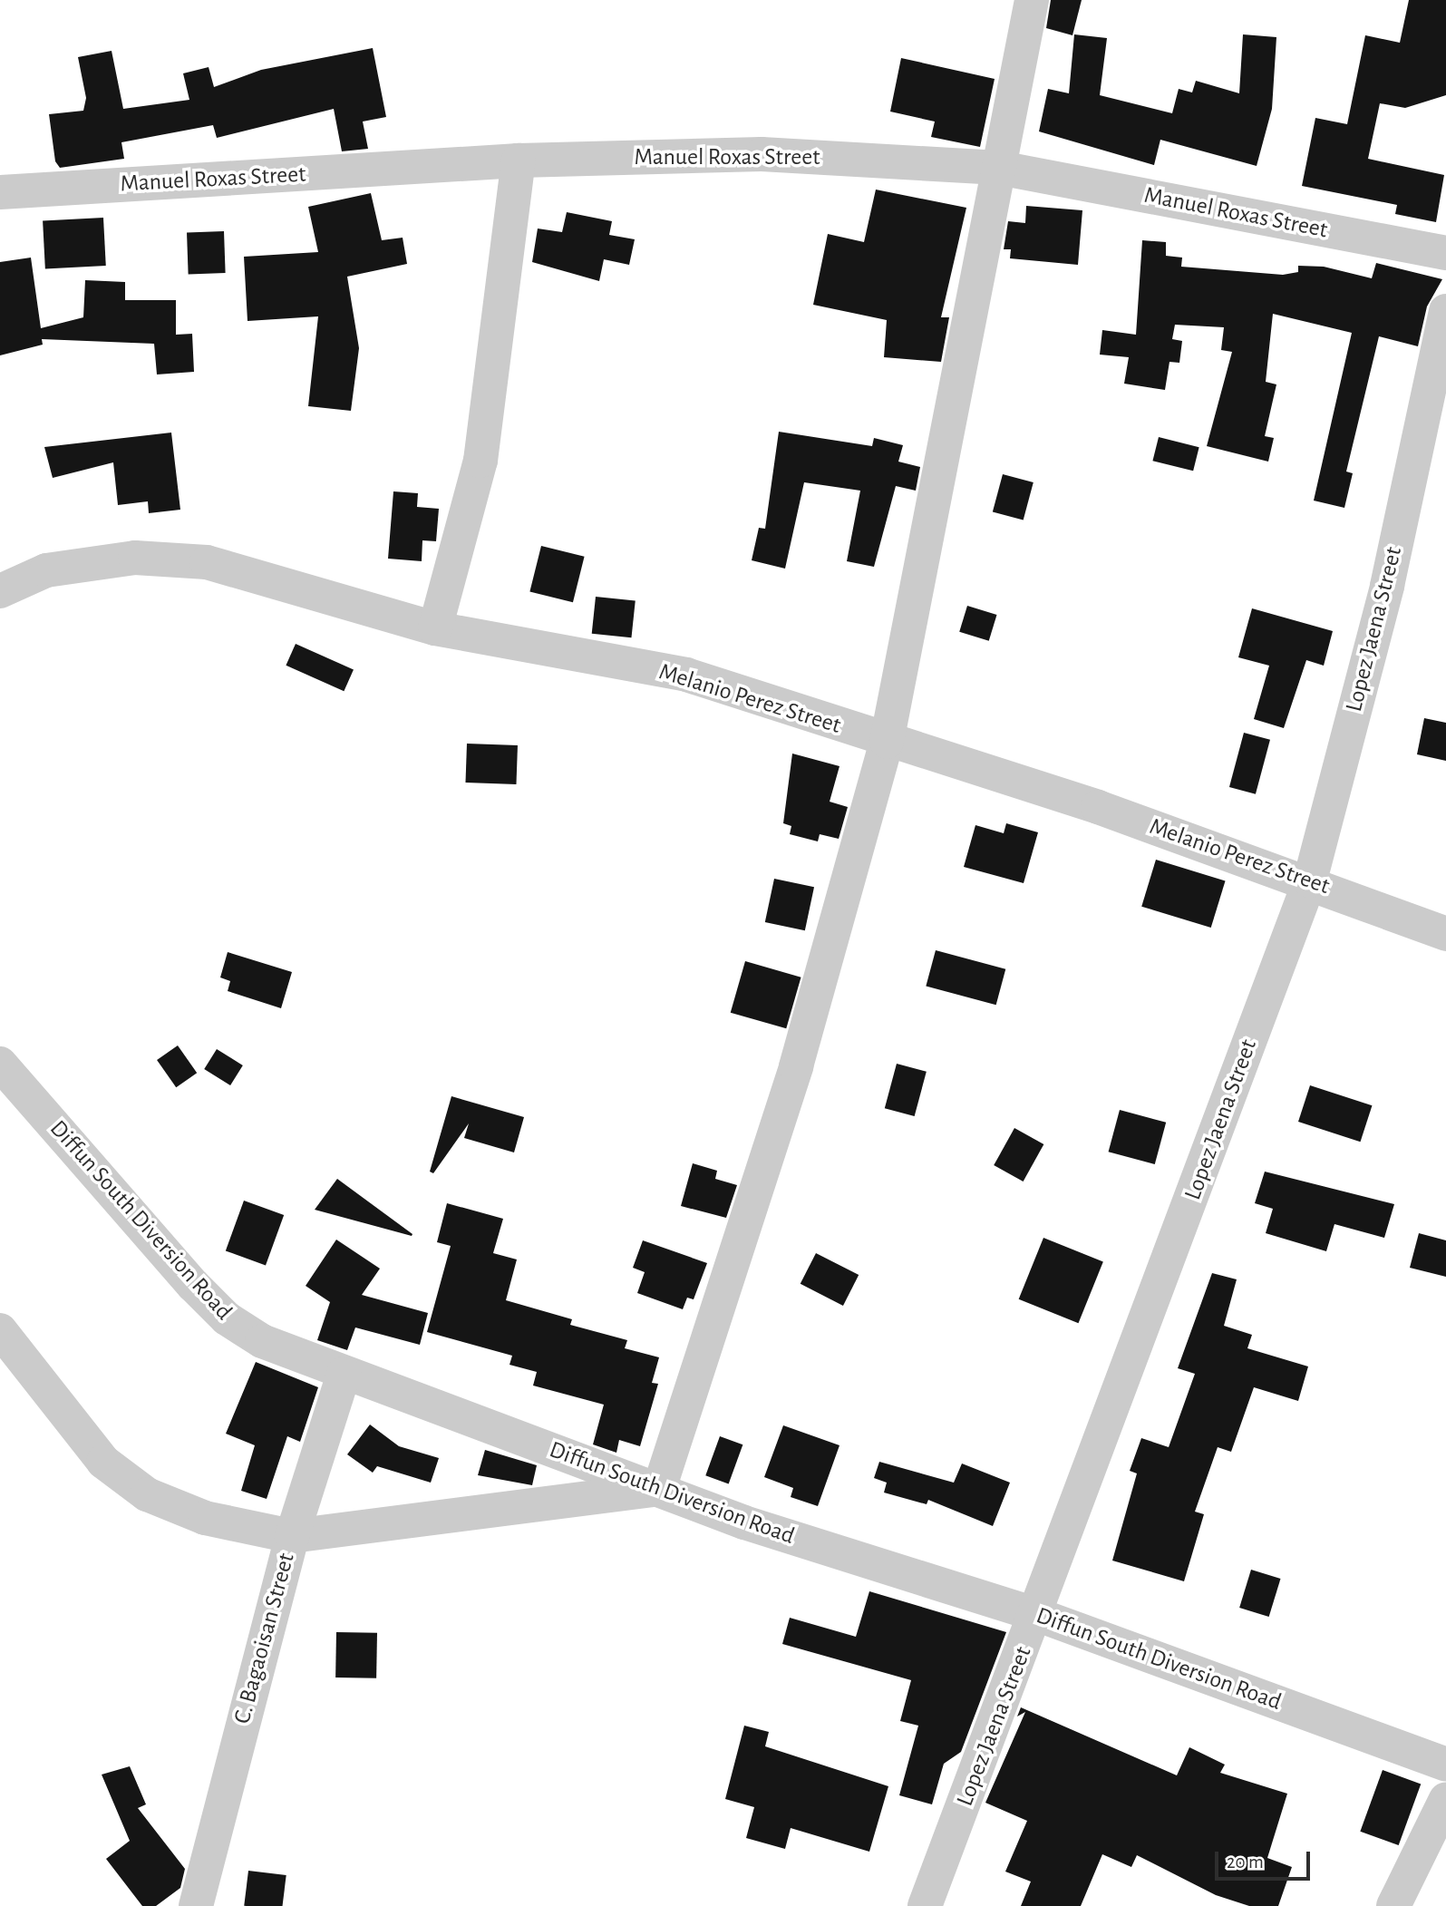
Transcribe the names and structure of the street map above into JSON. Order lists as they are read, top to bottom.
{
  "streets": {
    "street": [
      "Manuel Roxas Street",
      "Lopez Jaena Street",
      "Melanio Perez Street",
      "Diffun South Diversion Road",
      "C. Bagaoisan Street"
    ]
  },
  "crossings": [
    ["Lopez Jaena Street", "Melanio Perez Street"],
    ["Lopez Jaena Street", "Diffun South Diversion Road"],
    ["Diffun South Diversion Road", "C. Bagaoisan Street"]
  ],
  "scale_bar": "20 m"
}
